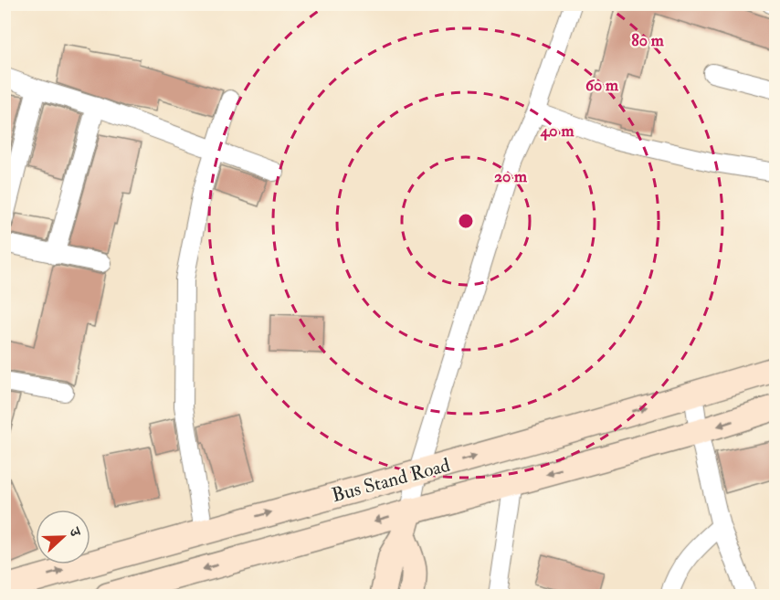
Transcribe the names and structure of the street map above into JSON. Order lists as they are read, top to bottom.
{
  "streets": {
    "street": ["Bus Stand Road"]
  },
  "north": "right",
  "rings": [
    "80 m",
    "60 m",
    "40 m",
    "20 m"
  ]
}
